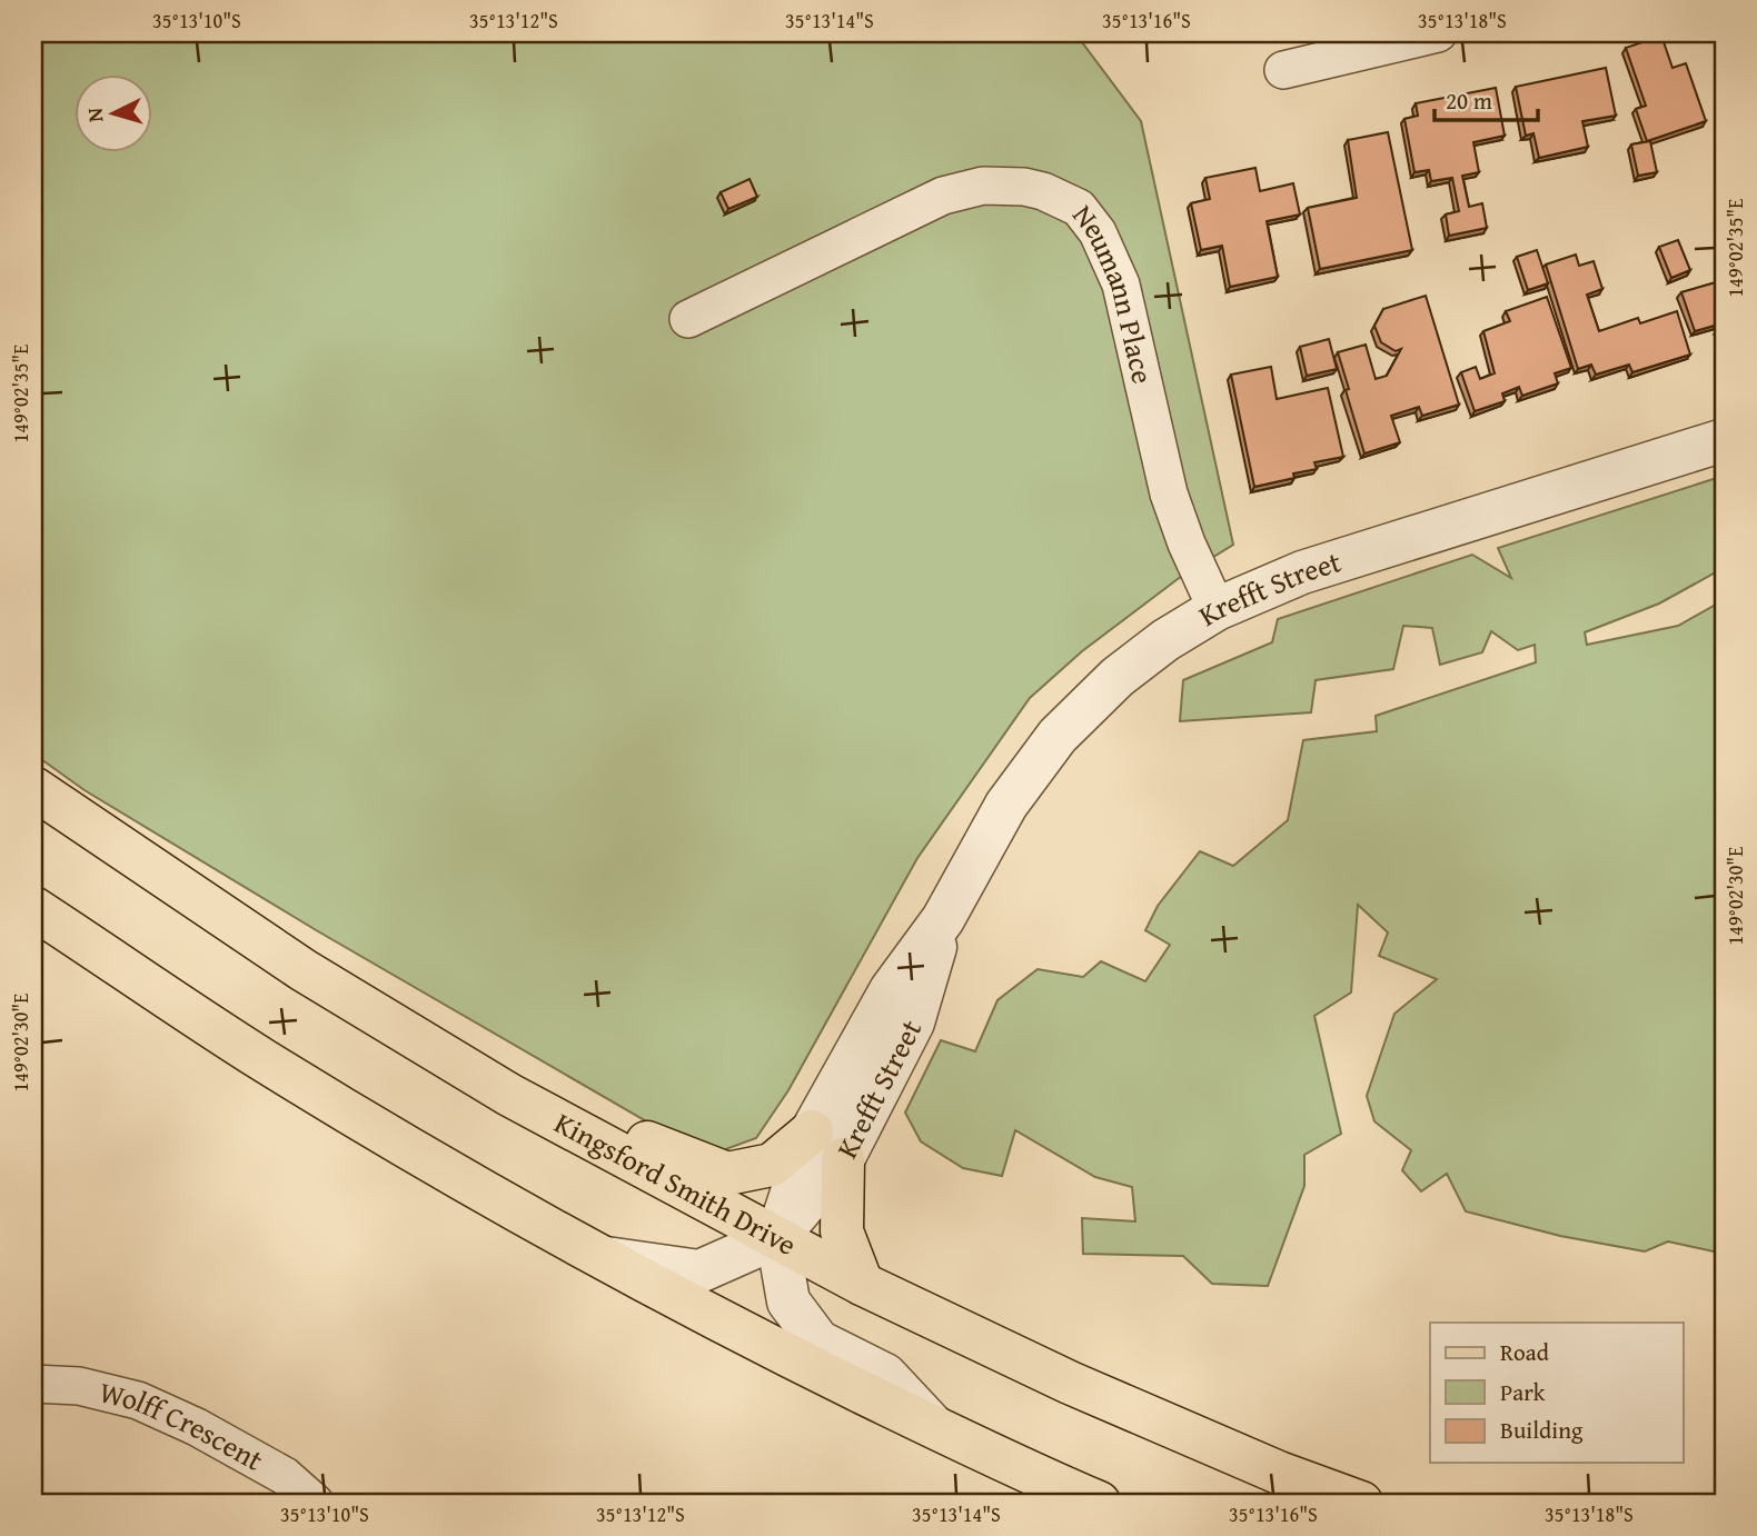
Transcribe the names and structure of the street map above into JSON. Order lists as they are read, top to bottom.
{
  "streets": {
    "main road": ["Kingsford Smith Drive"],
    "street": ["Neumann Place", "Krefft Street", "Wolff Crescent"]
  },
  "crossings": [
    ["Neumann Place", "Krefft Street"],
    ["Krefft Street", "Kingsford Smith Drive"]
  ],
  "legend": ["Road", "Park", "Building"],
  "scale_bar": "20 m",
  "north": "left",
  "coordinates": [
    "35°13'10\"S",
    "35°13'12\"S",
    "35°13'14\"S",
    "35°13'16\"S",
    "35°13'18\"S",
    "149°02'35\"E",
    "149°02'30\"E"
  ]
}
